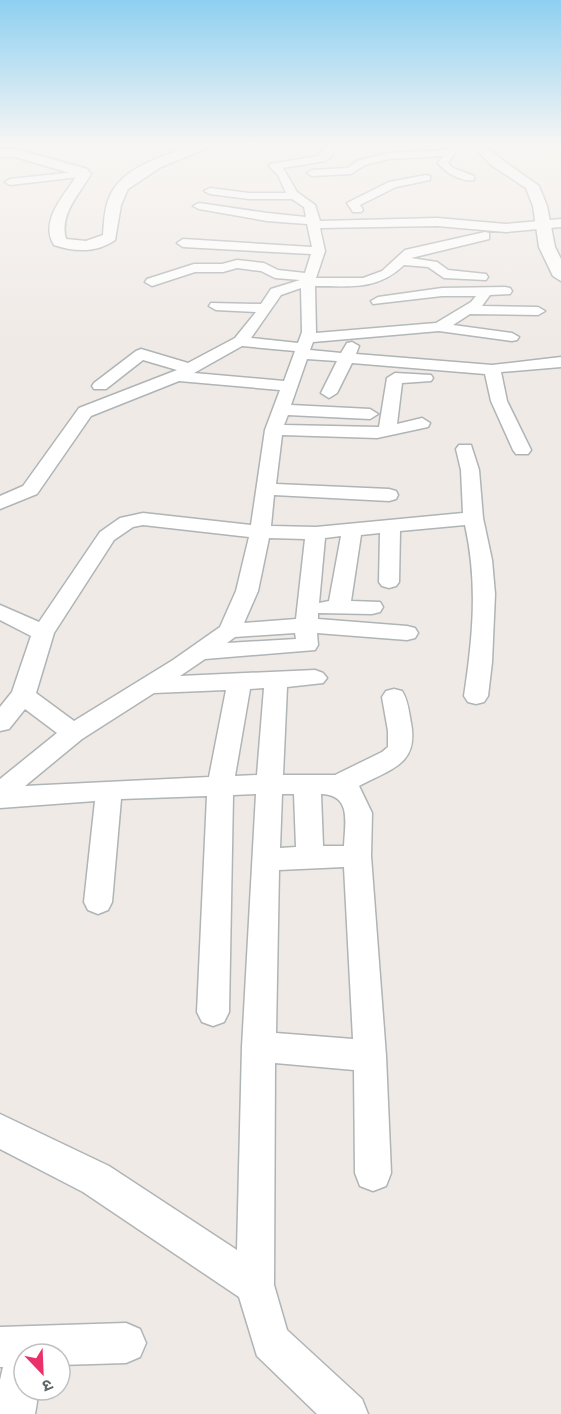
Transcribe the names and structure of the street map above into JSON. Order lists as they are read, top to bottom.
{
  "north": "bottom right"
}
